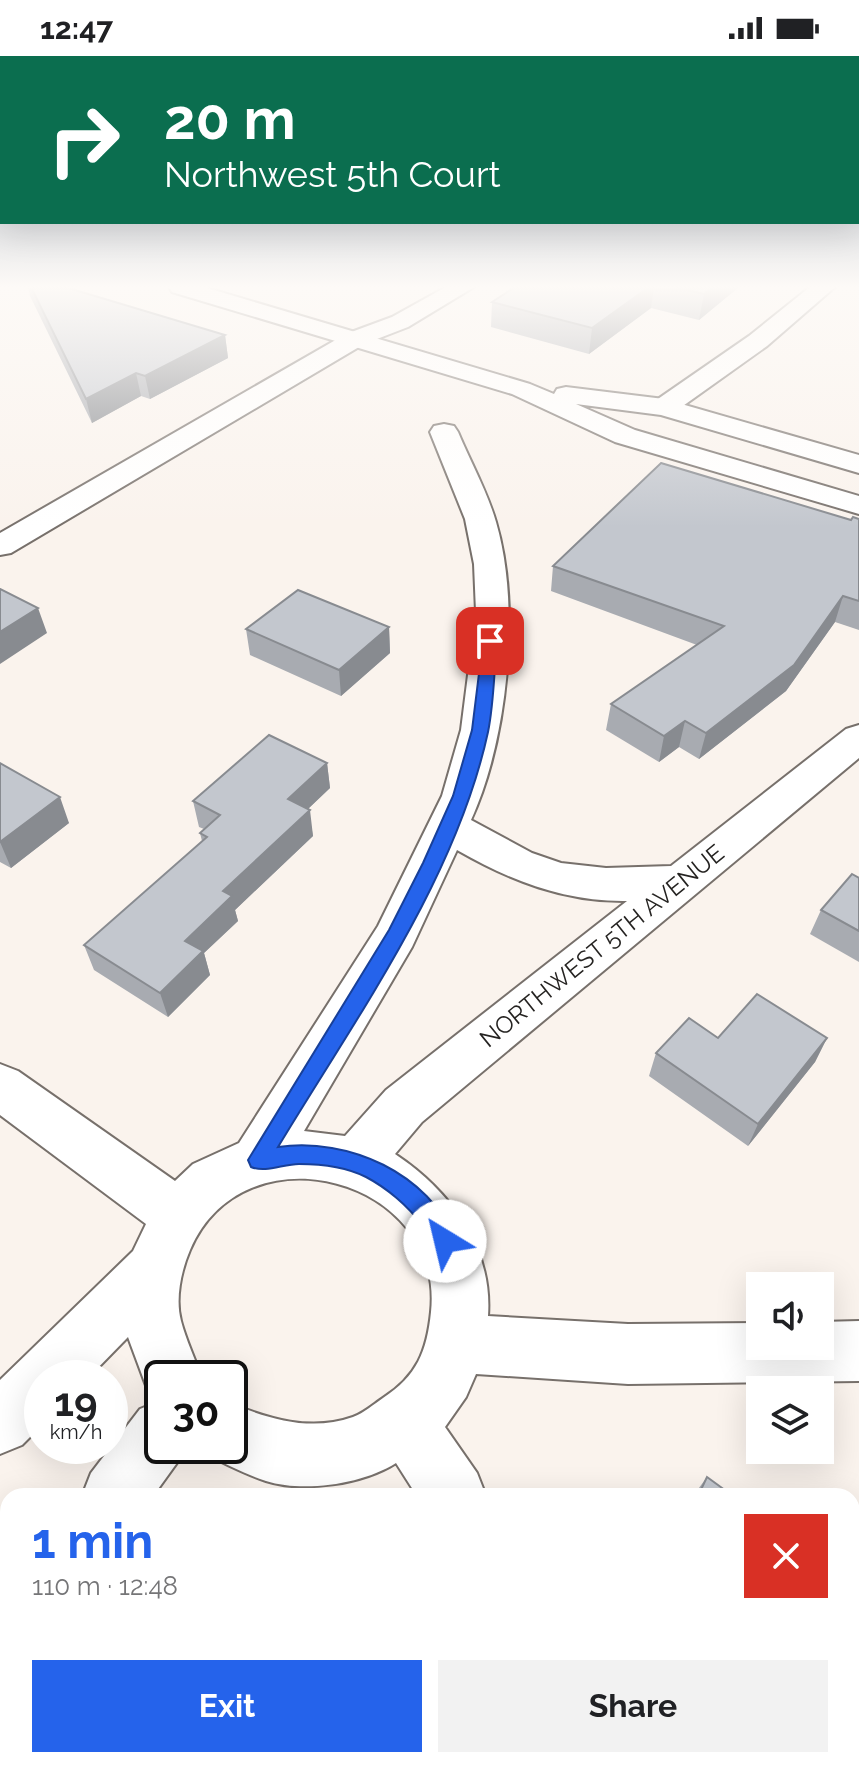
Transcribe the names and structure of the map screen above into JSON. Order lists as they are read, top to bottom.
{
  "streets": {
    "street": ["NORTHWEST 5TH AVENUE"]
  },
  "page": {
    "status": "12:47",
    "turn": ["20 m", "Northwest 5th Court"],
    "speed": "19 km/h",
    "limit": "30",
    "heading": ["1 min", "110 m · 12:48"],
    "buttons": ["Exit", "Share"]
  }
}
